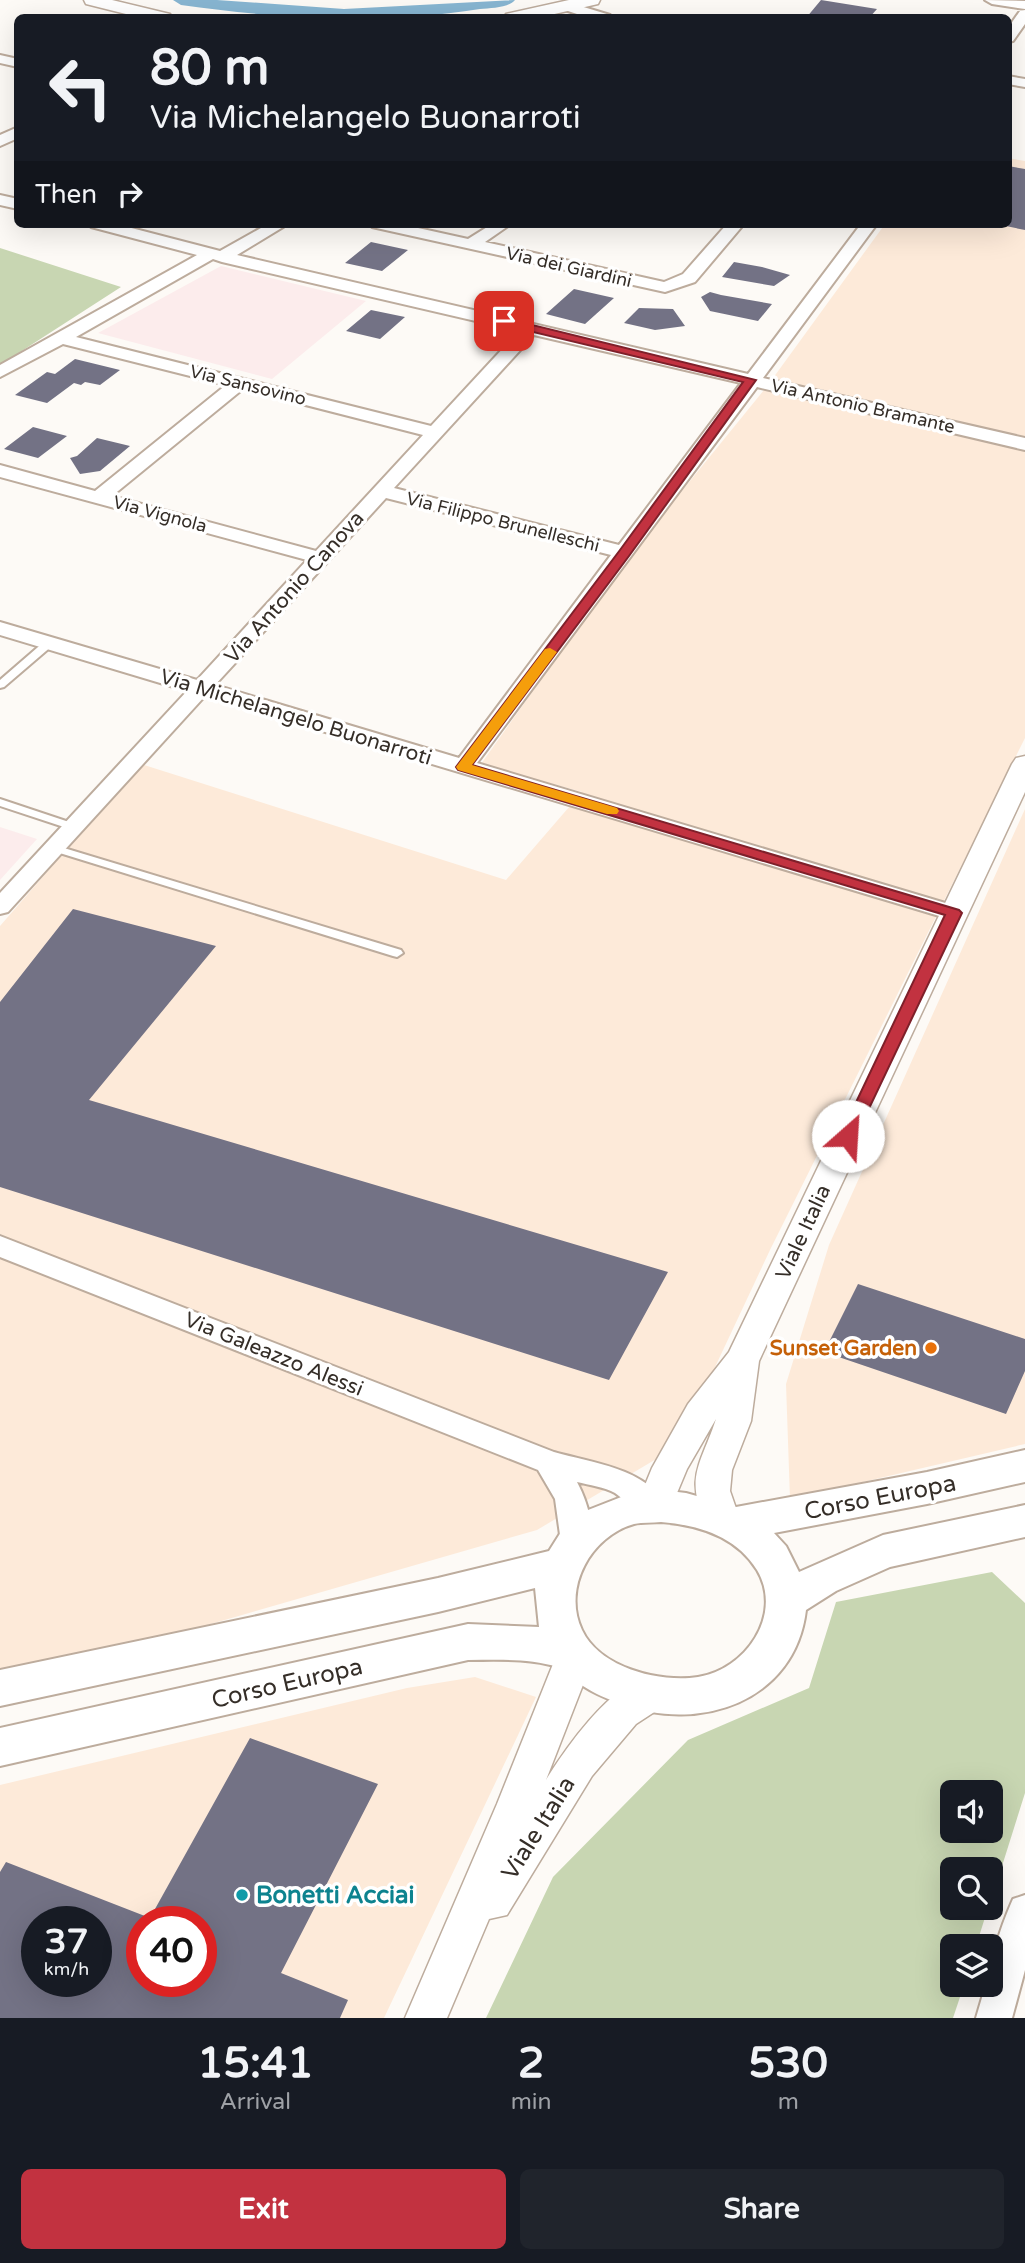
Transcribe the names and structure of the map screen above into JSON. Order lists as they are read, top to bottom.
{
  "streets": {
    "main road": ["Corso Europa"],
    "street": [
      "Via dei Giardini",
      "Via Sansovino",
      "Via Antonio Bramante",
      "Via Vignola",
      "Via Filippo Brunelleschi",
      "Via Antonio Canova",
      "Via Michelangelo Buonarroti",
      "Viale Italia",
      "Via Galeazzo Alessi"
    ]
  },
  "crossings": [
    ["Via Sansovino", "Via Antonio Canova"],
    ["Via Antonio Bramante", "Via Antonio Canova"],
    ["Via Vignola", "Via Antonio Canova"],
    ["Via Filippo Brunelleschi", "Via Antonio Canova"],
    ["Via Antonio Canova", "Via Michelangelo Buonarroti"],
    ["Via Michelangelo Buonarroti", "Viale Italia"],
    ["Viale Italia", "Via Galeazzo Alessi"],
    ["Viale Italia", "Corso Europa"],
    ["Via Galeazzo Alessi", "Corso Europa"]
  ],
  "places": ["Sunset Garden", "Bonetti Acciai"],
  "page": {
    "turn": ["80 m", "Via Michelangelo Buonarroti"],
    "then": "Then",
    "speed": "37 km/h",
    "limit": "40",
    "eta": [
      "15:41",
      "Arrival",
      "2",
      "min",
      "530",
      "m"
    ],
    "buttons": ["Exit", "Share"]
  }
}
